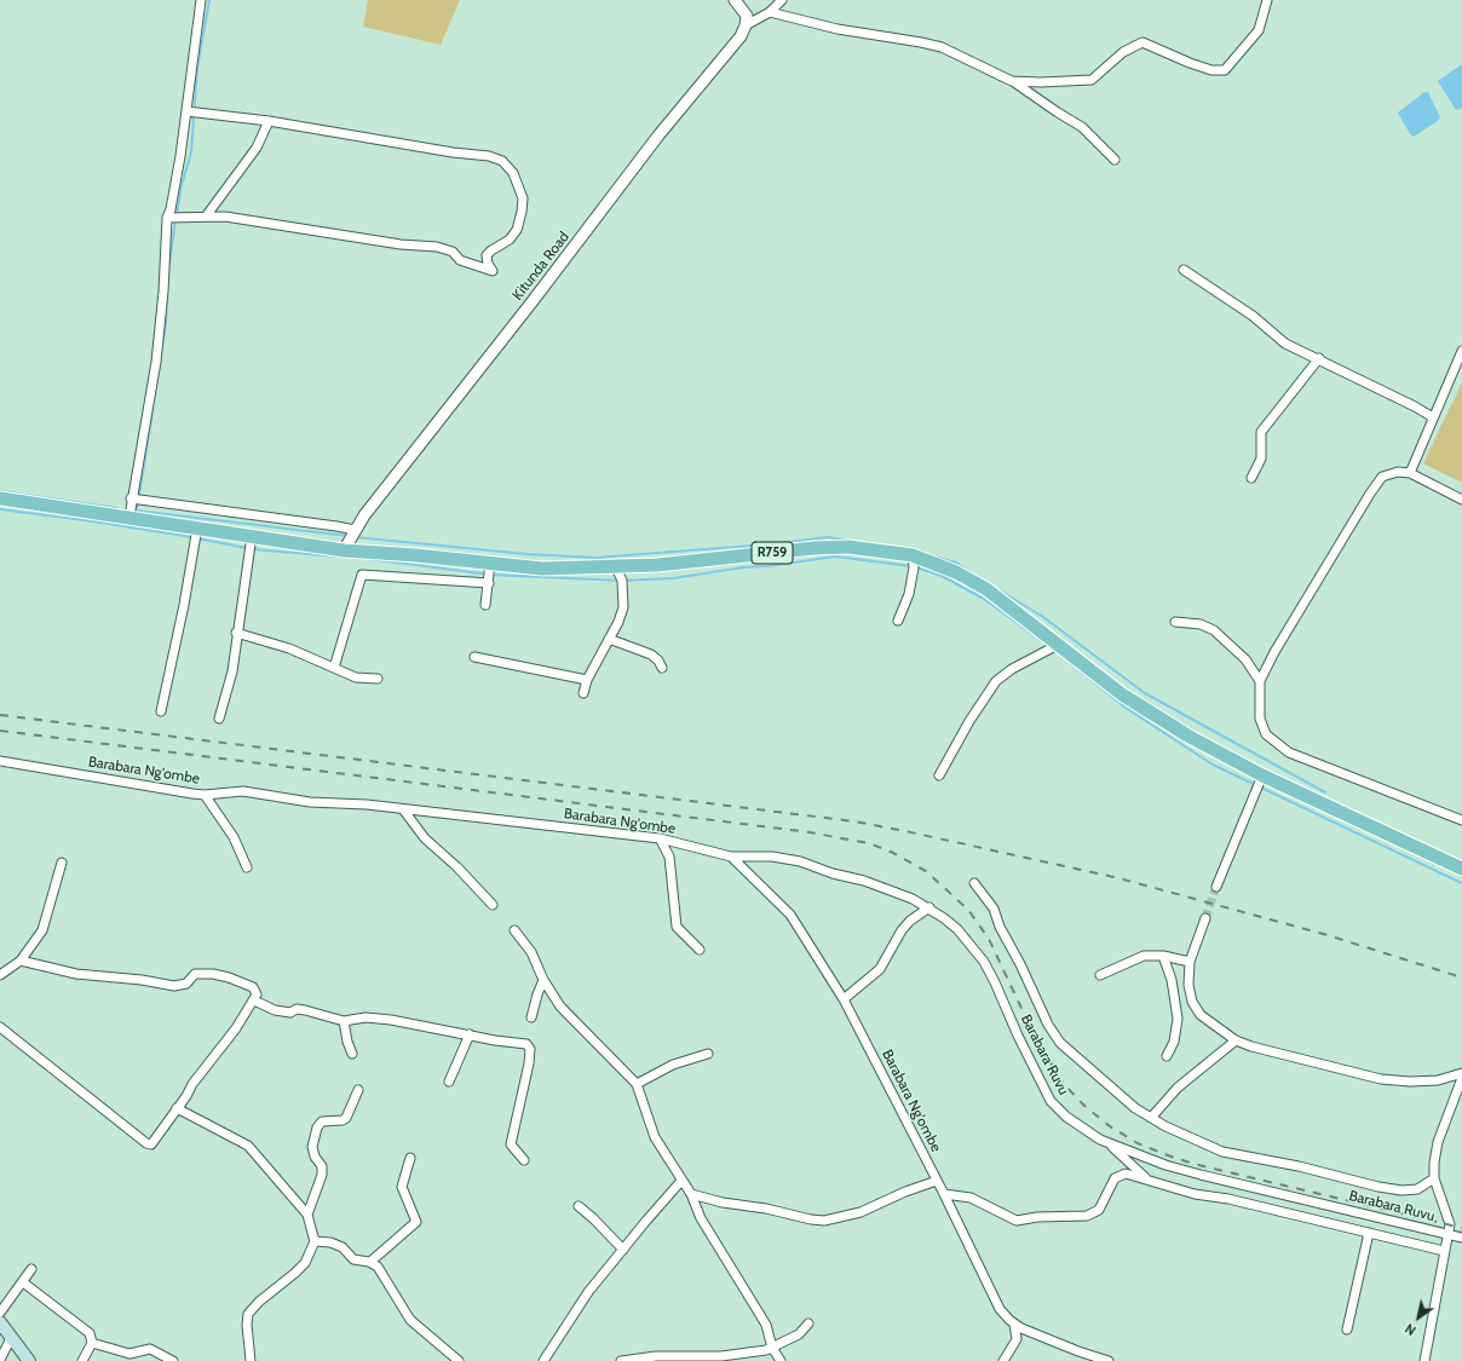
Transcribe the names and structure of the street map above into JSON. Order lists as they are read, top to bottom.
{
  "streets": {
    "main road": ["R759"],
    "street": ["Kitunda Road", "Barabara Ng'ombe", "Barabara Ruvu"]
  },
  "crossings": [
    ["Kitunda Road", "R759"],
    ["Barabara Ng'ombe", "Barabara Ruvu"]
  ],
  "north": "bottom left"
}
